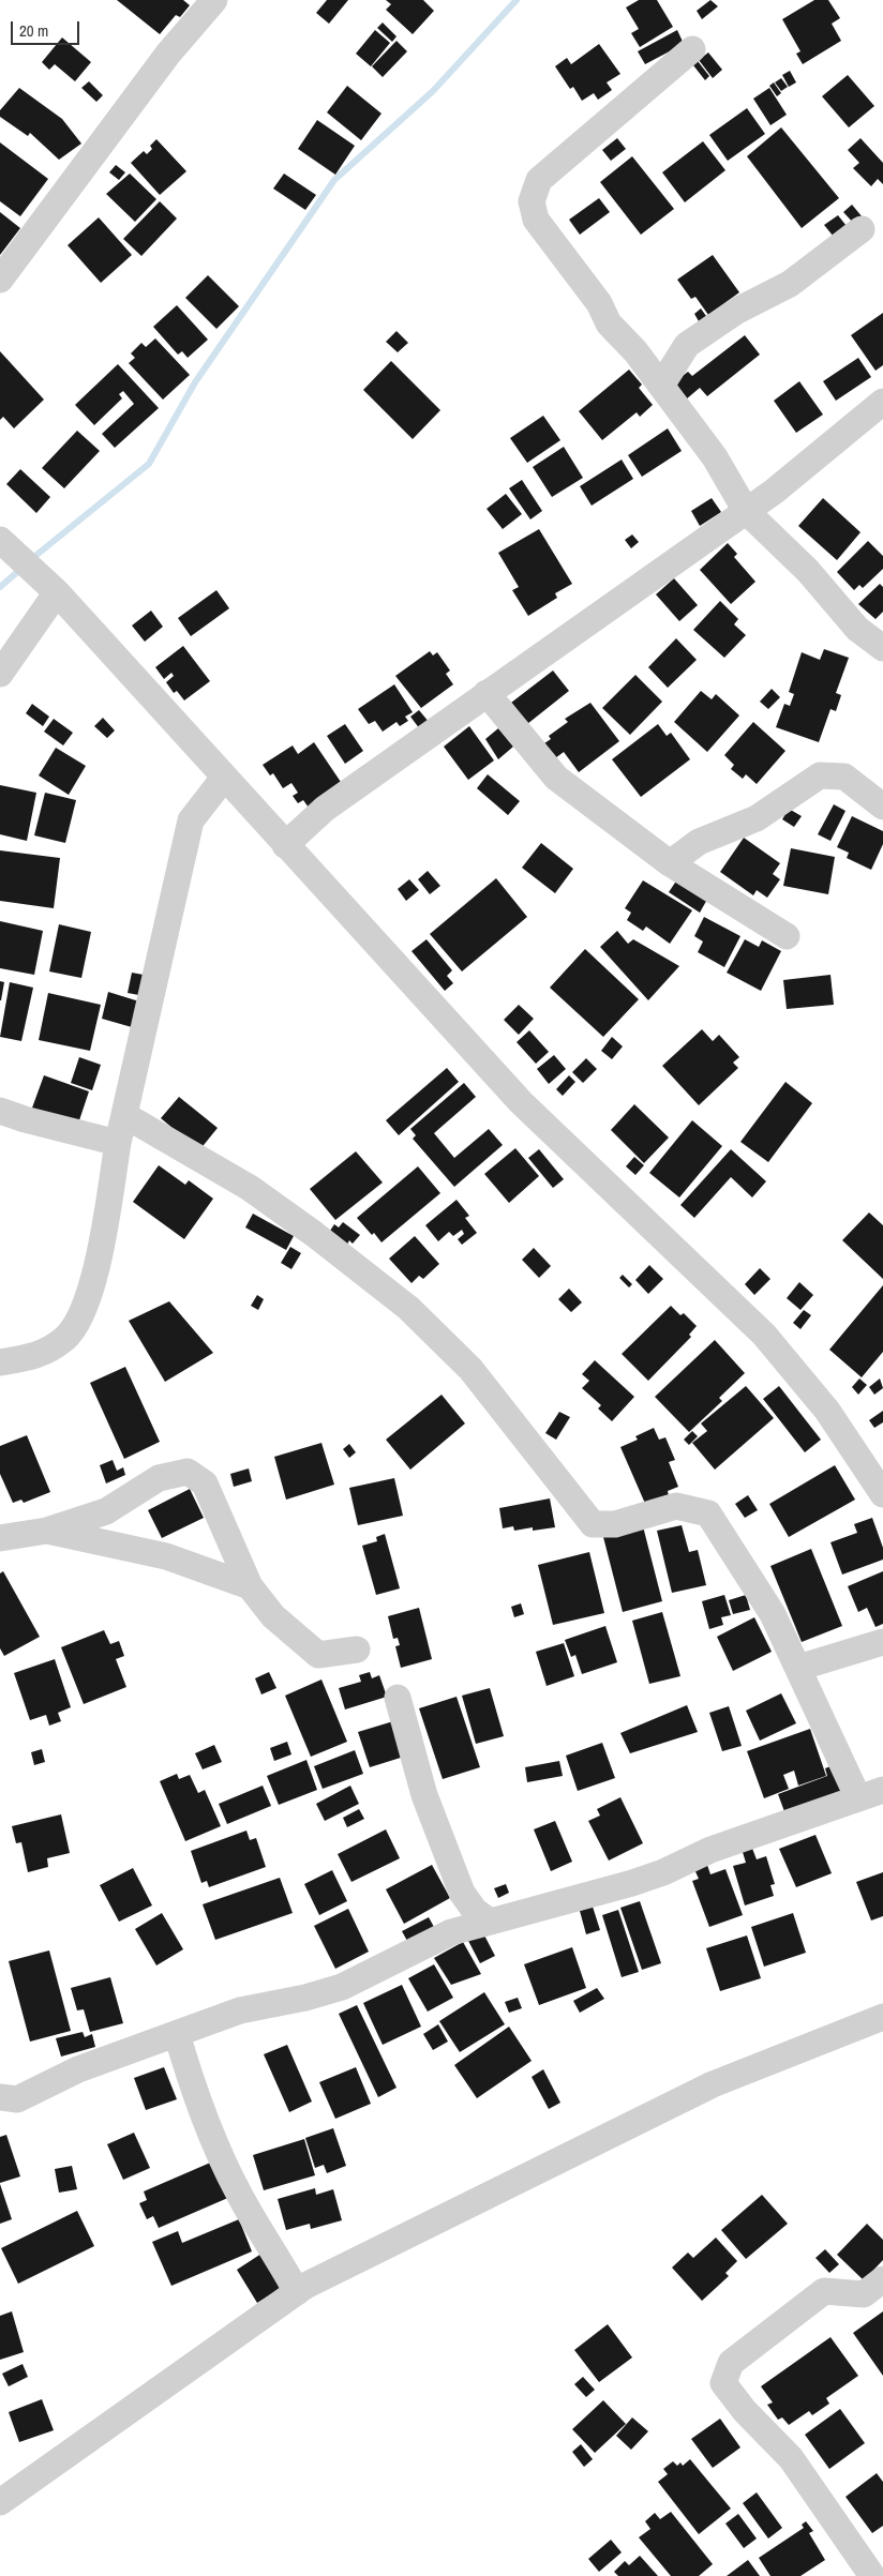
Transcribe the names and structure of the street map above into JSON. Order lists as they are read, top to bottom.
{
  "scale_bar": "20 m"
}
